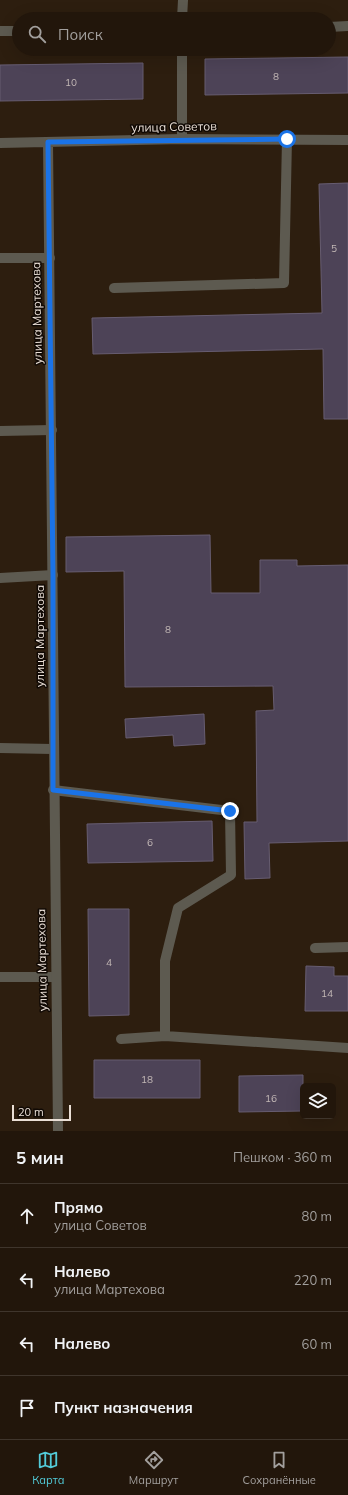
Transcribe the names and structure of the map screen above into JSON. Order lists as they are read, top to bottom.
{
  "streets": {
    "street": ["улица Советов", "улица Мартехова"]
  },
  "crossings": [
    ["улица Советов", "улица Мартехова"]
  ],
  "house_numbers": [
    "8",
    "10",
    "5",
    "8",
    "6",
    "4",
    "14",
    "18",
    "16"
  ],
  "scale_bar": "20 m",
  "page": {
    "search": "Поиск",
    "scale": "20 m",
    "heading": ["5 мин", "Пешком · 360 m"],
    "list": [
      ["Прямо", "улица Советов", "80 m"],
      ["Налево", "улица Мартехова", "220 m"],
      ["Налево", "60 m"],
      "Пункт назначения"
    ],
    "nav": ["Карта", "Маршрут", "Сохранённые"]
  }
}
